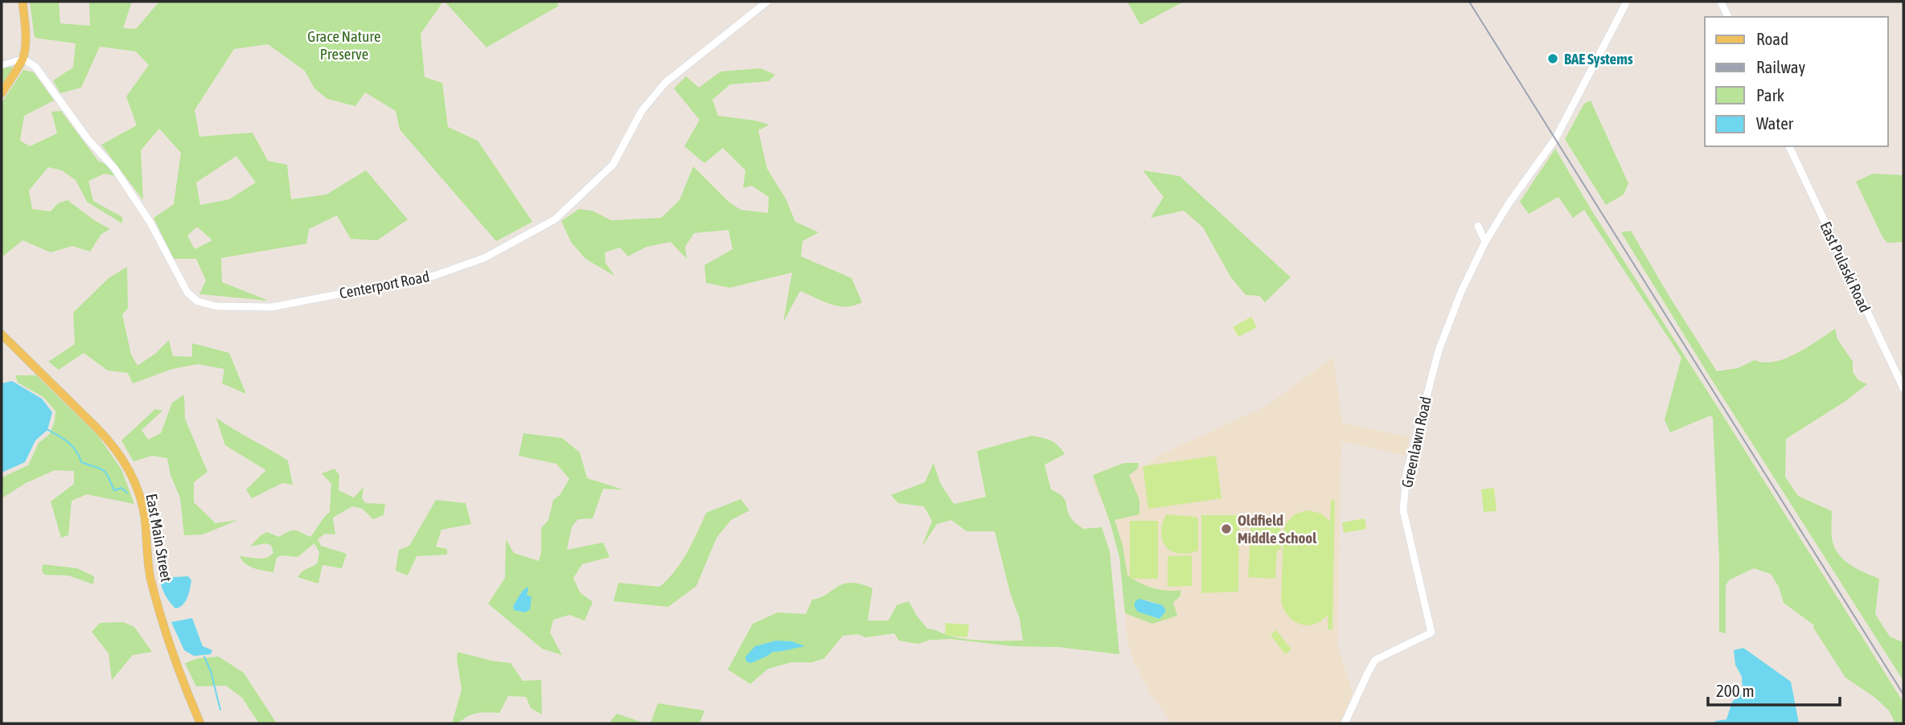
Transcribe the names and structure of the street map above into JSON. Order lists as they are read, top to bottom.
{
  "streets": {
    "main road": [
      "East Pulaski Road",
      "Centerport Road",
      "Greenlawn Road",
      "East Main Street"
    ]
  },
  "parks": ["Grace Nature Preserve"],
  "places": ["BAE Systems", "Oldfield Middle School"],
  "legend": [
    "Road",
    "Railway",
    "Park",
    "Water"
  ],
  "scale_bar": "200 m"
}
